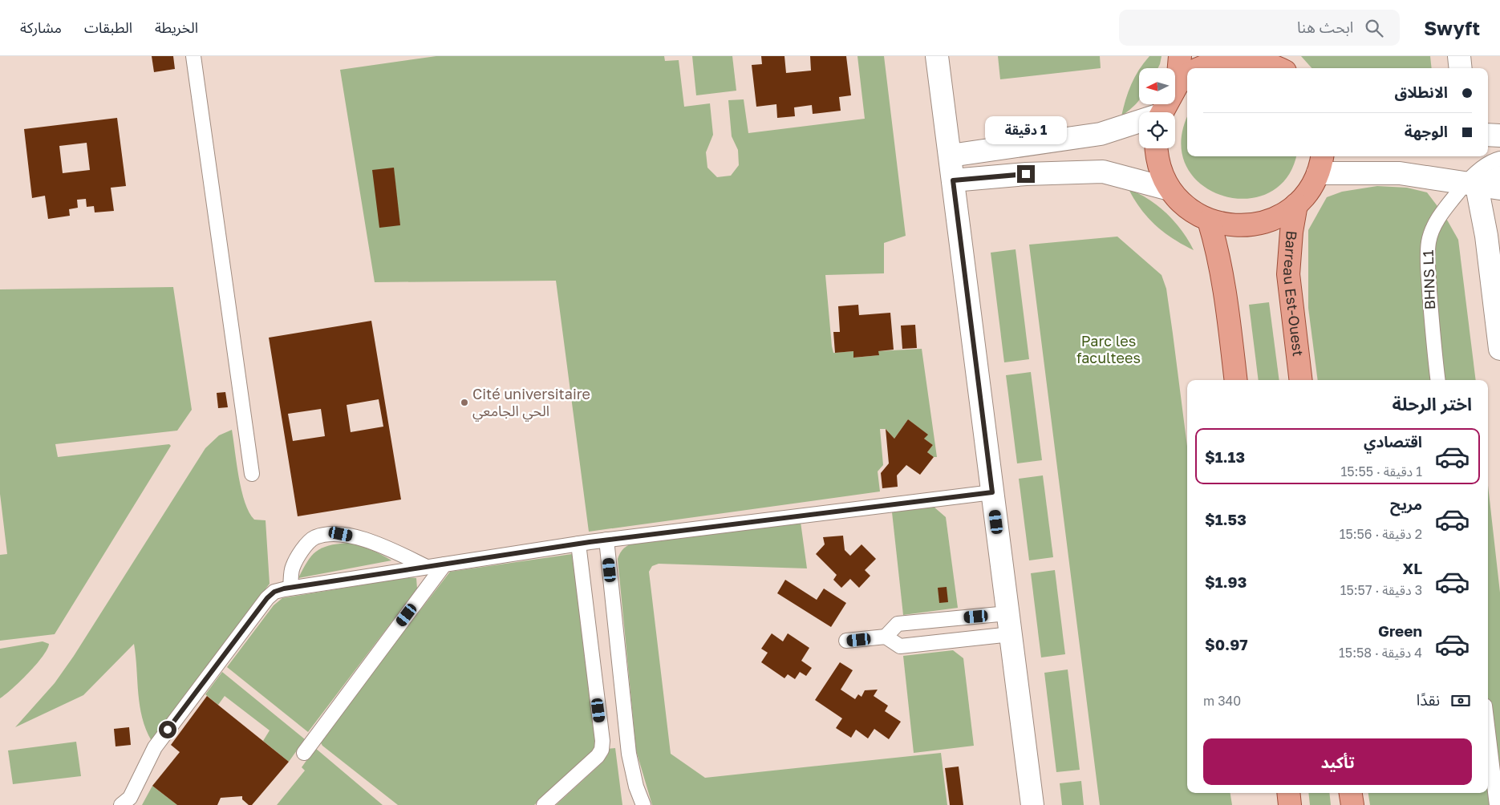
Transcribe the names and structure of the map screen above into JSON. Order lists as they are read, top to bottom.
{
  "streets": {
    "main road": ["Barreau Est-Ouest"],
    "lane": ["BHNS L1"]
  },
  "parks": ["Parc les facultees"],
  "places": ["Cité universitaire الحي الجامعي"],
  "north": "left",
  "page": {
    "header": "Swyft",
    "search": "ابحث هنا",
    "nav": ["الخريطة", "الطبقات", "مشاركة"],
    "banner": ["الانطلاق", "الوجهة"],
    "bubble": "1 دقيقة",
    "heading": "اختر الرحلة",
    "list": [
      {
        "name": "اقتصادي",
        "note": "1 دقيقة · 15:55",
        "value": "$1.13"
      },
      {
        "name": "مريح",
        "note": "2 دقيقة · 15:56",
        "value": "$1.53"
      },
      {
        "name": "XL",
        "note": "3 دقيقة · 15:57",
        "value": "$1.93"
      },
      {
        "name": "Green",
        "note": "4 دقيقة · 15:58",
        "value": "$0.97"
      }
    ],
    "pay": ["نقدًا", "340 m"],
    "buttons": "تأكيد"
  }
}
